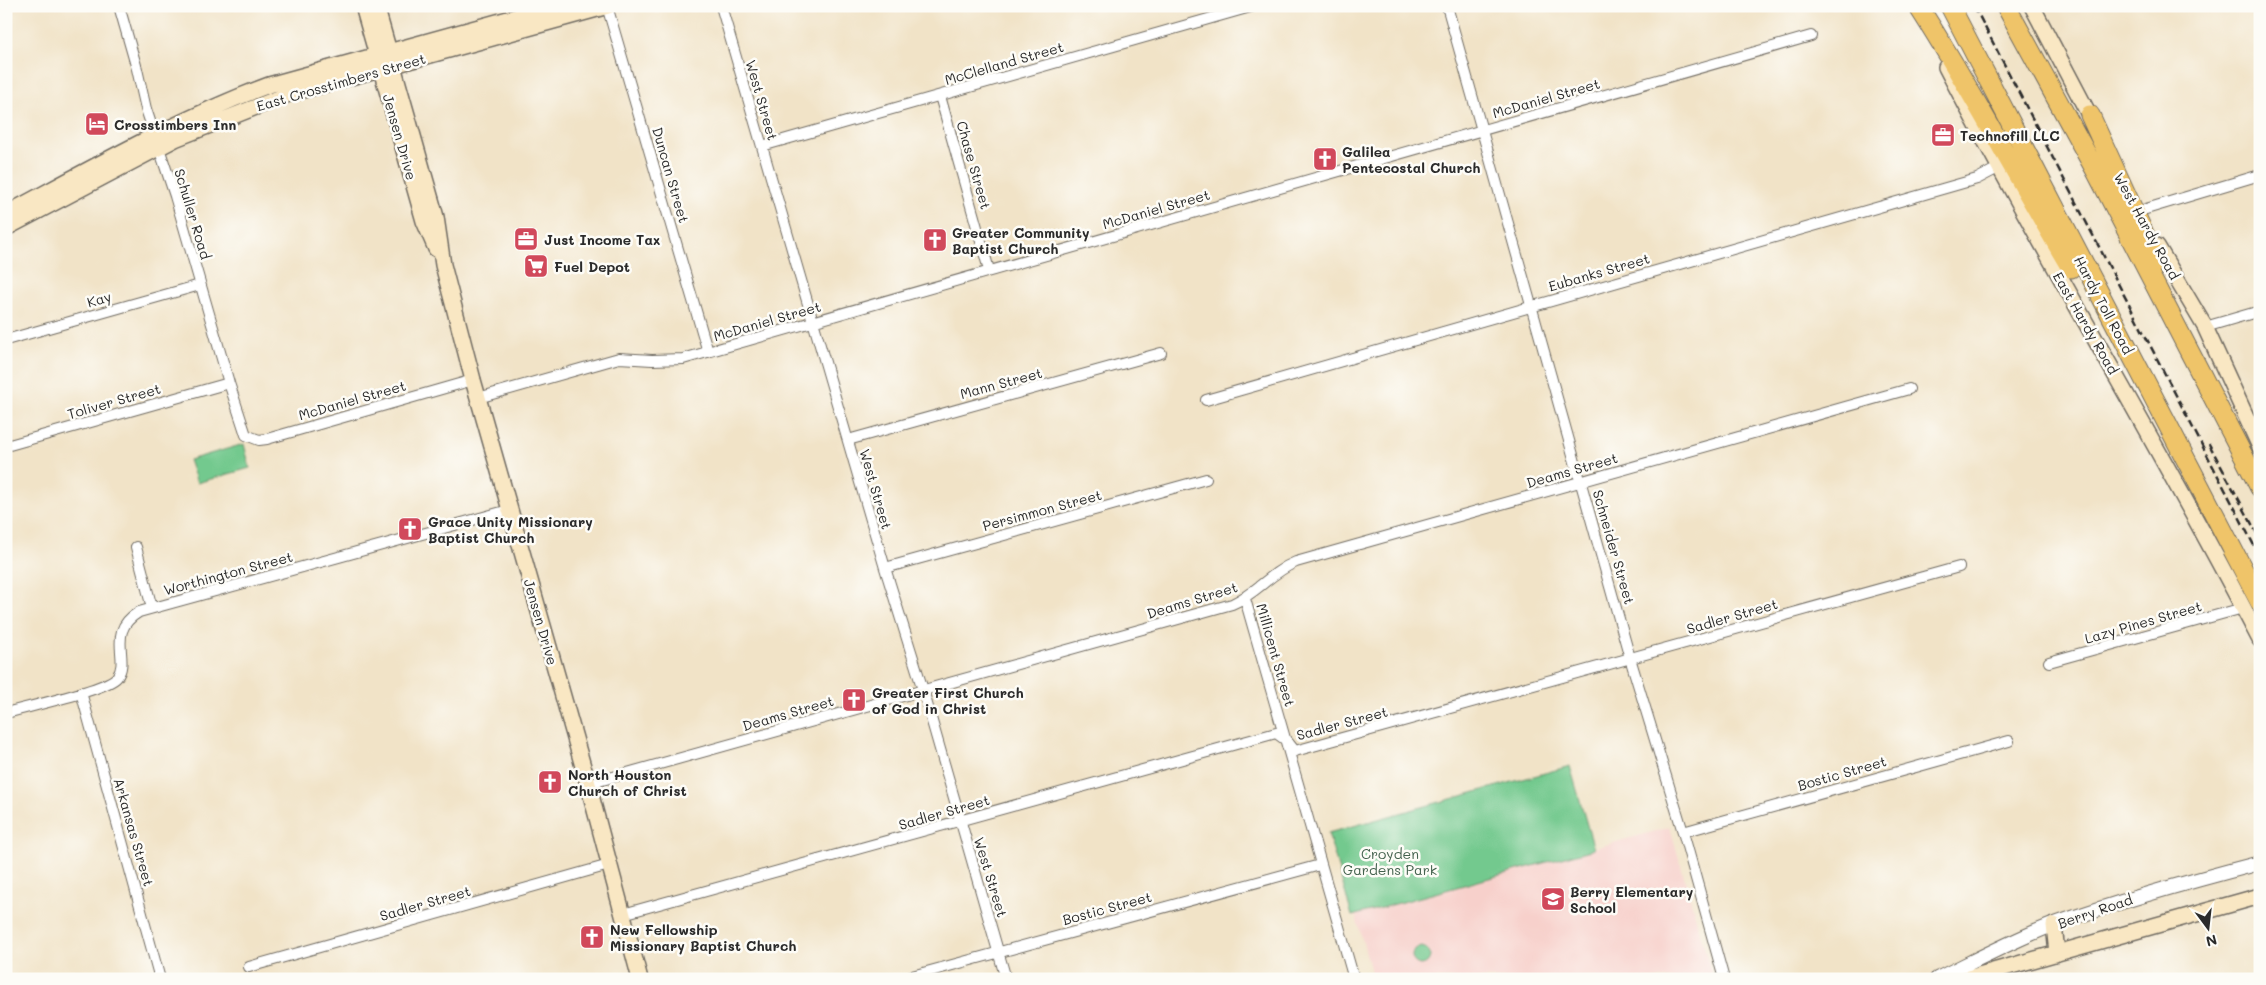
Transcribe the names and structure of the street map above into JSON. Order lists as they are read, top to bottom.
{
  "streets": {
    "highway": ["Hardy Toll Road"],
    "main road": [
      "East Crosstimbers Street",
      "Jensen Drive",
      "West Hardy Road",
      "East Hardy Road"
    ],
    "street": [
      "McClelland Street",
      "McDaniel Street",
      "West Street",
      "Chase Street",
      "Duncan Street",
      "Schuller Road",
      "Eubanks Street",
      "Kay",
      "Mann Street",
      "Toliver Street",
      "Deams Street",
      "Persimmon Street",
      "Schneider Street",
      "Worthington Street",
      "Sadler Street",
      "Lazy Pines Street",
      "Millicent Street",
      "Bostic Street",
      "Arkansas Street",
      "Berry Road"
    ]
  },
  "crossings": [
    ["McClelland Street", "West Street"],
    ["McClelland Street", "Chase Street"],
    ["East Crosstimbers Street", "Jensen Drive"],
    ["East Crosstimbers Street", "Duncan Street"],
    ["East Crosstimbers Street", "Schuller Road"],
    ["McDaniel Street", "West Street"],
    ["McDaniel Street", "Jensen Drive"],
    ["McDaniel Street", "Chase Street"],
    ["McDaniel Street", "Duncan Street"],
    ["McDaniel Street", "Schuller Road"],
    ["McDaniel Street", "Schneider Street"],
    ["West Street", "Mann Street"],
    ["West Street", "Deams Street"],
    ["West Street", "Persimmon Street"],
    ["West Street", "Sadler Street"],
    ["West Street", "Bostic Street"],
    ["Jensen Drive", "Deams Street"],
    ["Jensen Drive", "Worthington Street"],
    ["Jensen Drive", "Sadler Street"],
    ["Schuller Road", "Kay"],
    ["Schuller Road", "Toliver Street"],
    ["Eubanks Street", "East Hardy Road"],
    ["Eubanks Street", "Schneider Street"],
    ["Hardy Toll Road", "East Hardy Road"],
    ["Hardy Toll Road", "Lazy Pines Street"],
    ["East Hardy Road", "Lazy Pines Street"],
    ["Deams Street", "Schneider Street"],
    ["Deams Street", "Millicent Street"],
    ["Schneider Street", "Sadler Street"],
    ["Schneider Street", "Bostic Street"],
    ["Worthington Street", "Arkansas Street"],
    ["Sadler Street", "Millicent Street"],
    ["Millicent Street", "Bostic Street"]
  ],
  "parks": ["Croyden Gardens Park"],
  "places": {
    "hotel": ["Crosstimbers Inn"],
    "office": ["Technofill LLC", "Just Income Tax"],
    "church": [
      "Galilea Pentecostal Church",
      "Greater Community Baptist Church",
      "Grace Unity Missionary Baptist Church",
      "Greater First Church of God in Christ",
      "North Houston Church of Christ",
      "New Fellowship Missionary Baptist Church"
    ],
    "supermarket": ["Fuel Depot"],
    "school or university": ["Berry Elementary School"]
  },
  "north": "bottom"
}
